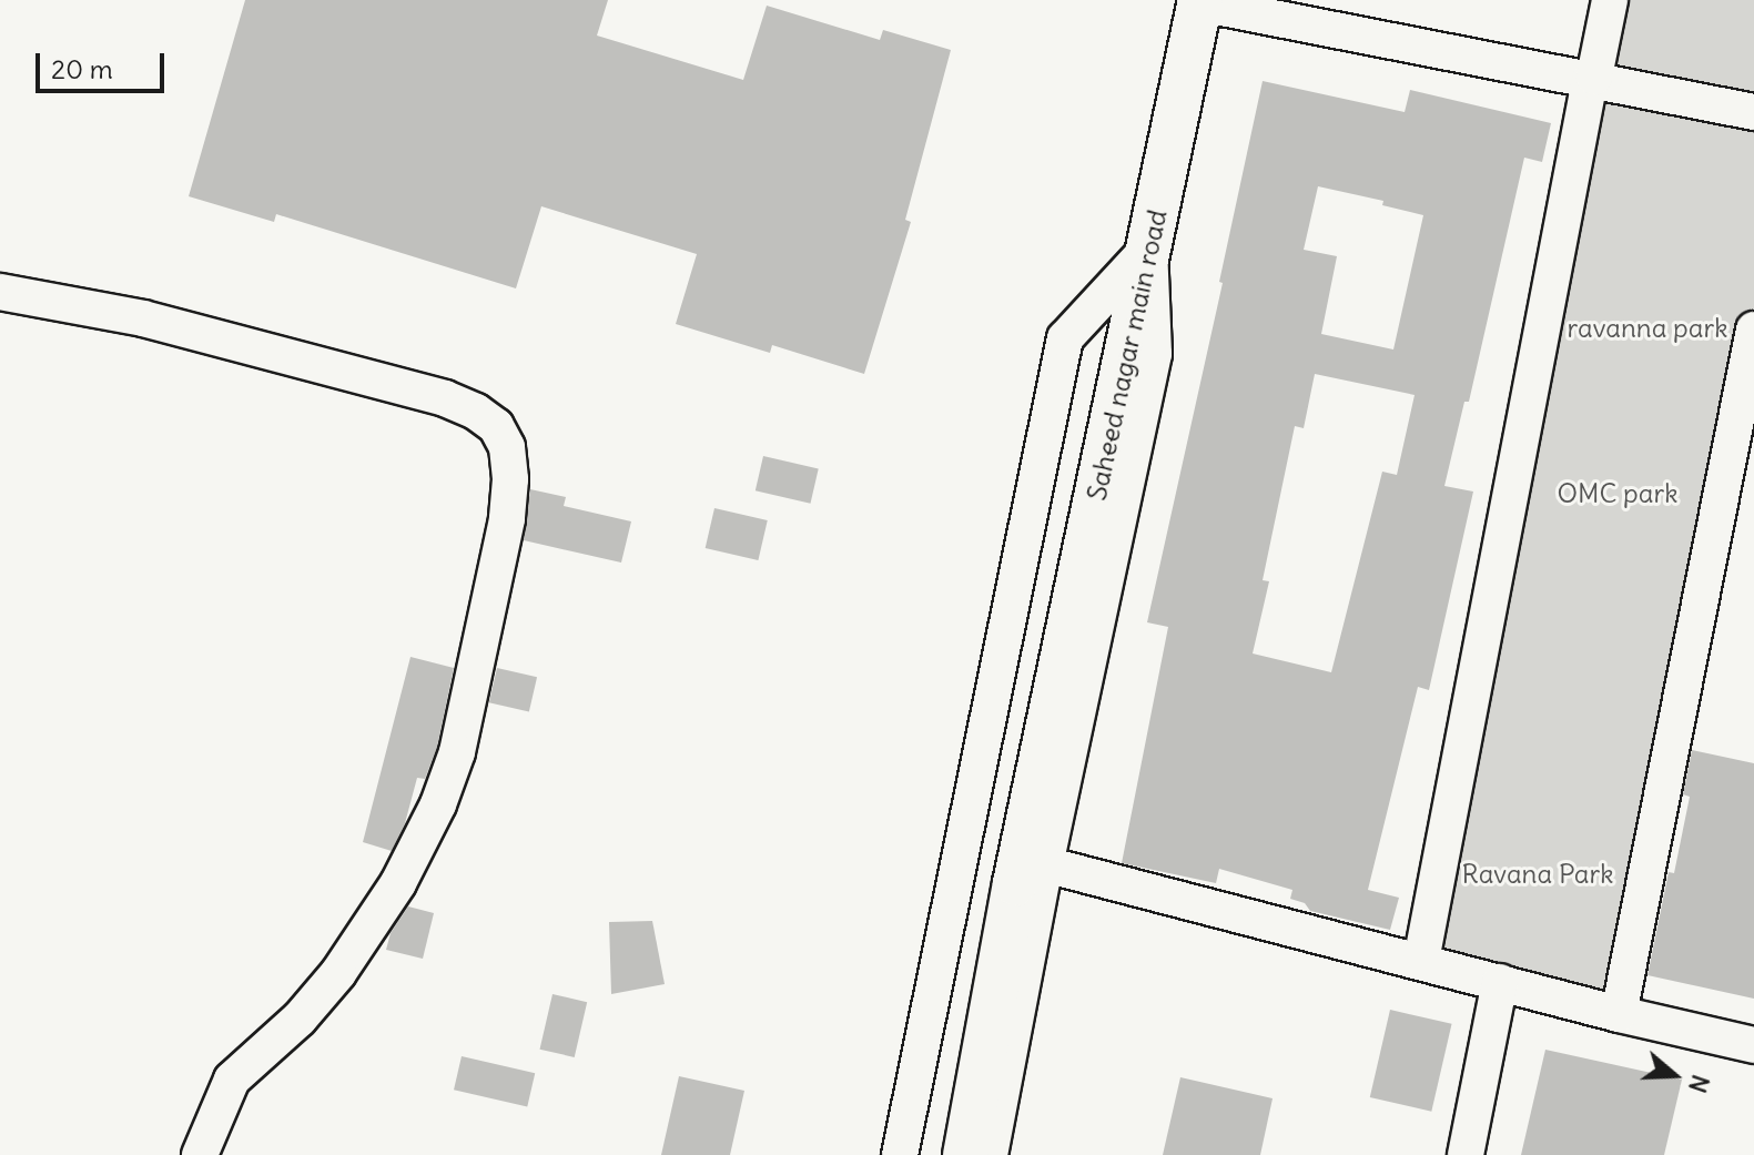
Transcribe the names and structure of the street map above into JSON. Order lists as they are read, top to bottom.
{
  "streets": {
    "street": ["Saheed nagar main road"]
  },
  "parks": ["ravanna park", "OMC park", "Ravana Park"],
  "scale_bar": "20 m",
  "north": "right"
}
